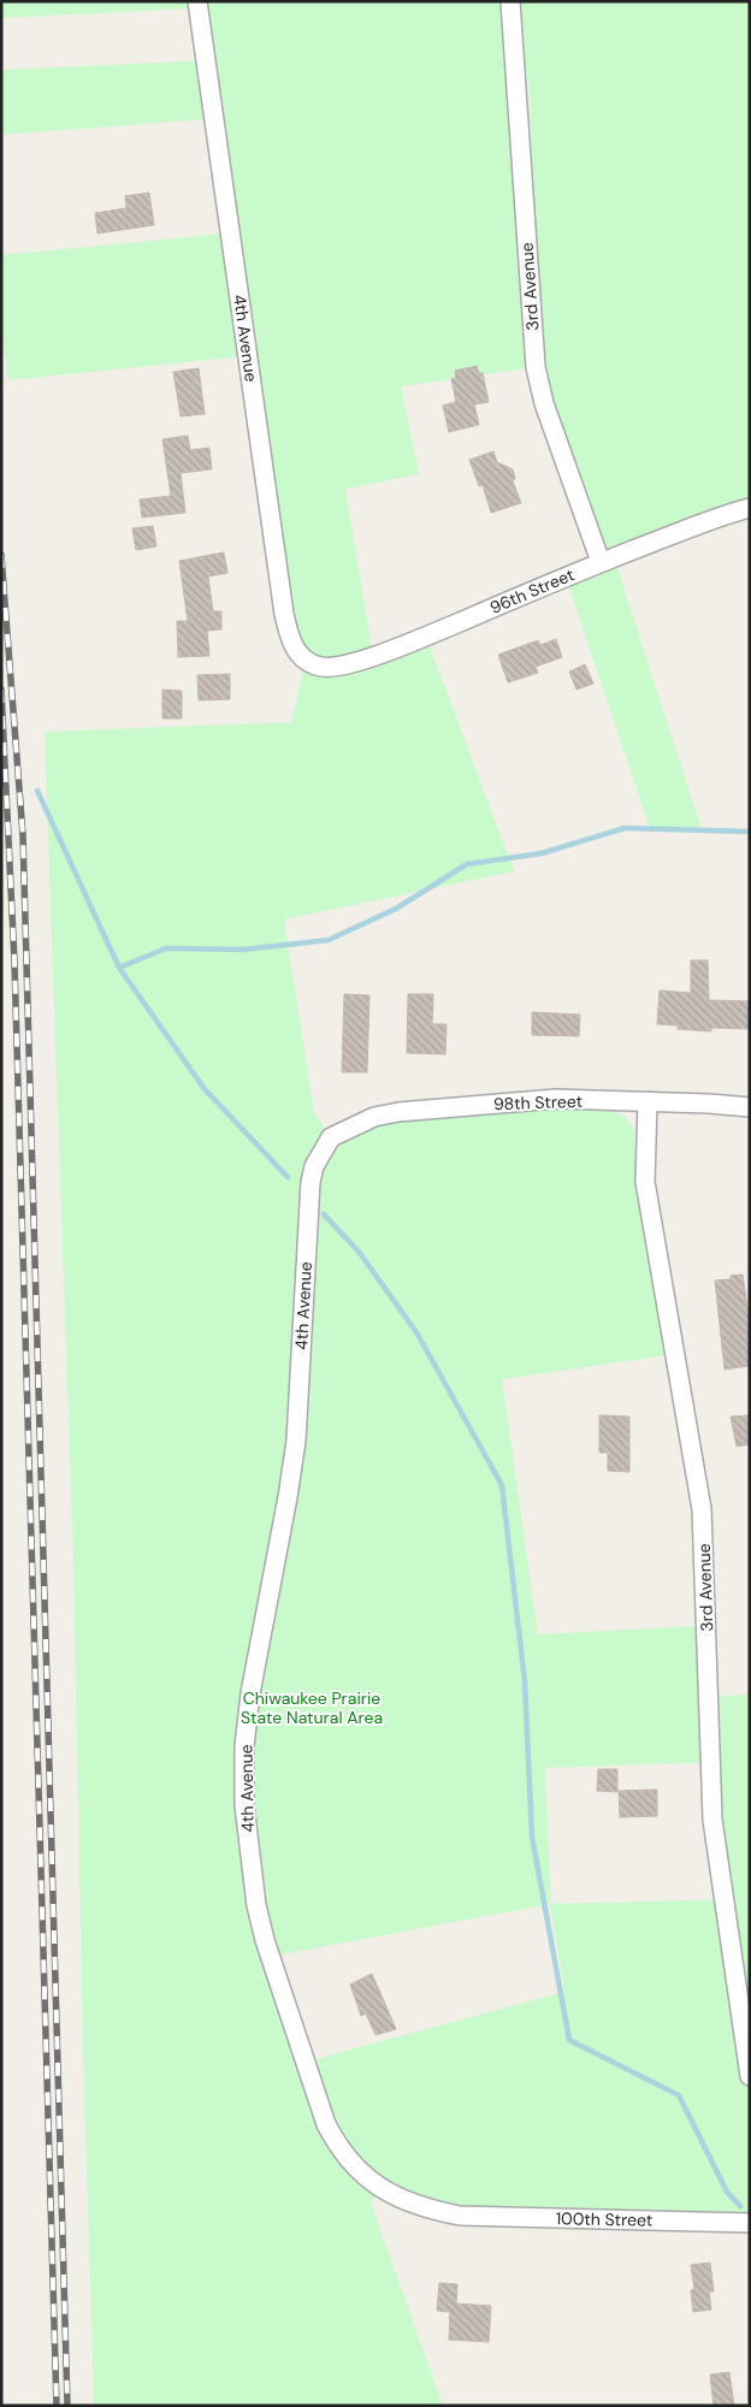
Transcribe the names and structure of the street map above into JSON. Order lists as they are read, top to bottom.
{
  "streets": {
    "street": [
      "3rd Avenue",
      "4th Avenue",
      "96th Street",
      "98th Street",
      "100th Street"
    ]
  },
  "crossings": [
    ["3rd Avenue", "96th Street"],
    ["3rd Avenue", "98th Street"],
    ["4th Avenue", "96th Street"],
    ["4th Avenue", "98th Street"],
    ["4th Avenue", "100th Street"]
  ],
  "parks": ["Chiwaukee Prairie State Natural Area"]
}
